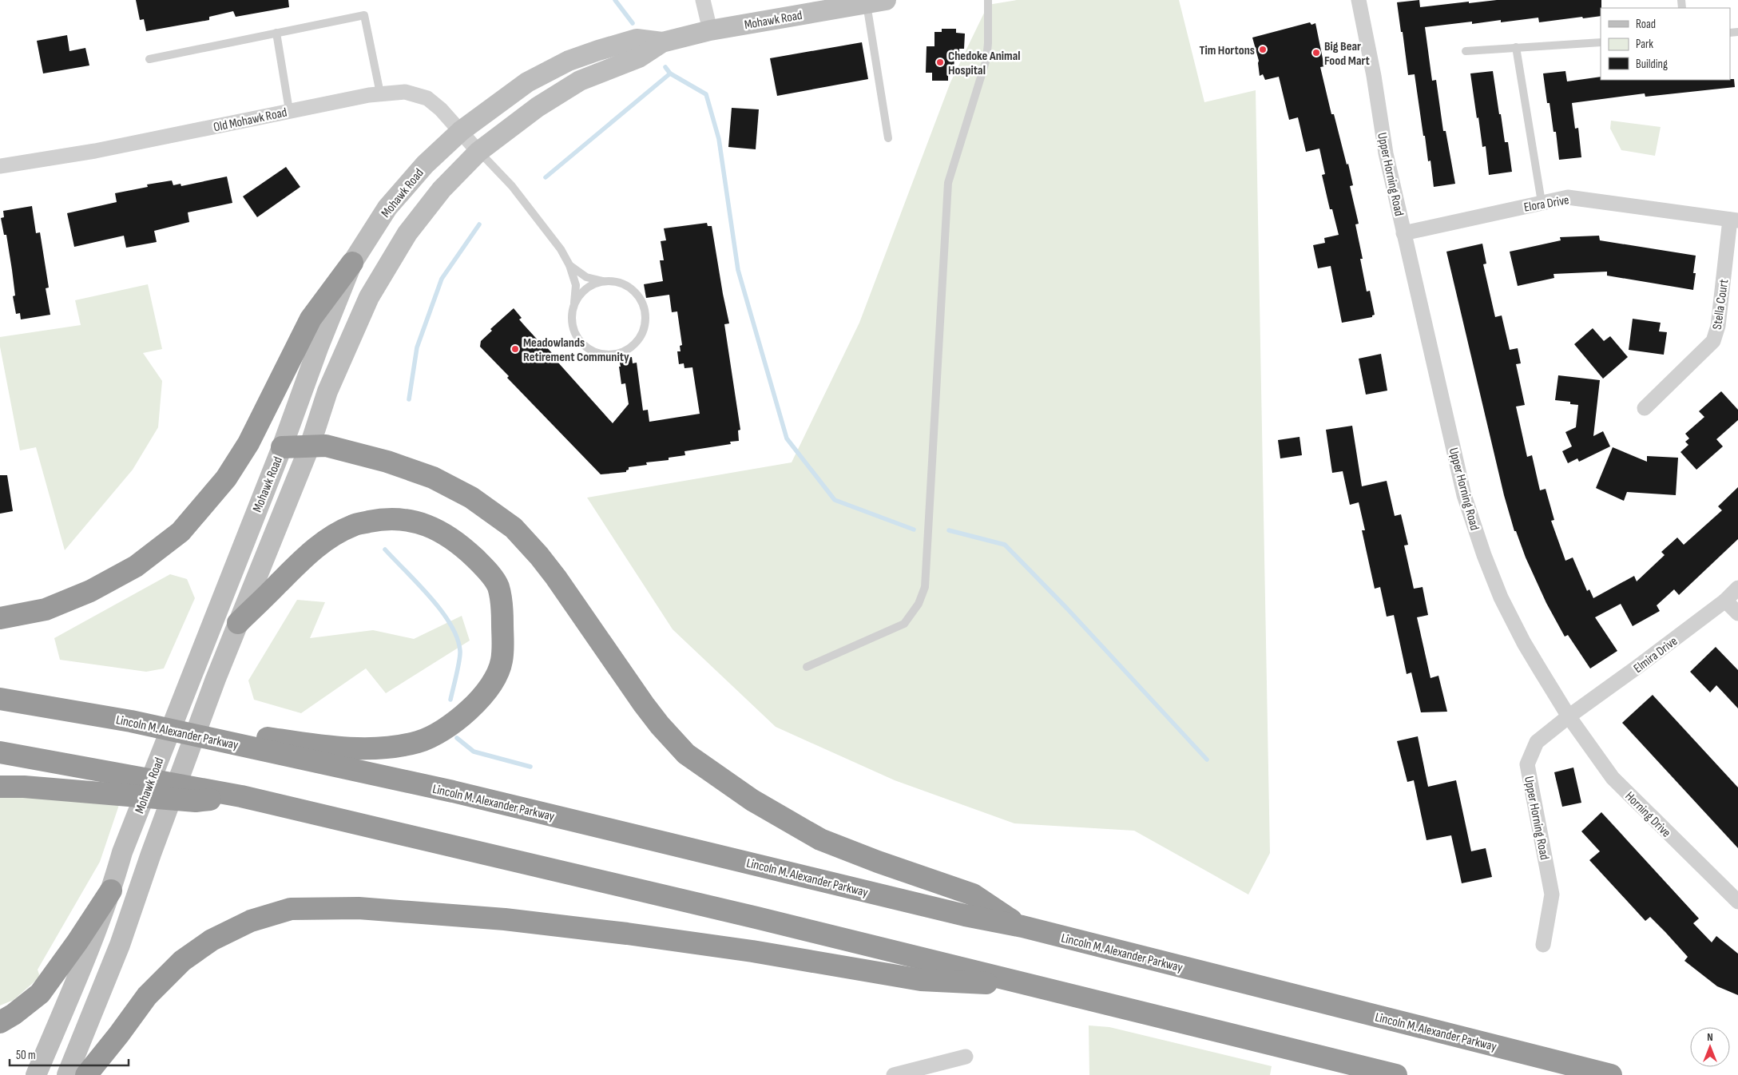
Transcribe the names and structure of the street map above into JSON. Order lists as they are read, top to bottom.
{
  "streets": {
    "highway": ["Lincoln M. Alexander Parkway"],
    "main road": ["Mohawk Road"],
    "street": [
      "Old Mohawk Road",
      "Upper Horning Road",
      "Elora Drive",
      "Stella Court",
      "Elmira Drive",
      "Horning Drive"
    ]
  },
  "crossings": [
    ["Mohawk Road", "Old Mohawk Road"],
    ["Upper Horning Road", "Elora Drive"],
    ["Upper Horning Road", "Elmira Drive"],
    ["Upper Horning Road", "Horning Drive"],
    ["Elora Drive", "Stella Court"],
    ["Elmira Drive", "Horning Drive"]
  ],
  "places": [
    "Tim Hortons",
    "Big Bear Food Mart",
    "Chedoke Animal Hospital",
    "Meadowlands Retirement Community"
  ],
  "legend": ["Road", "Park", "Building"],
  "scale_bar": "50 m",
  "north": "top"
}
